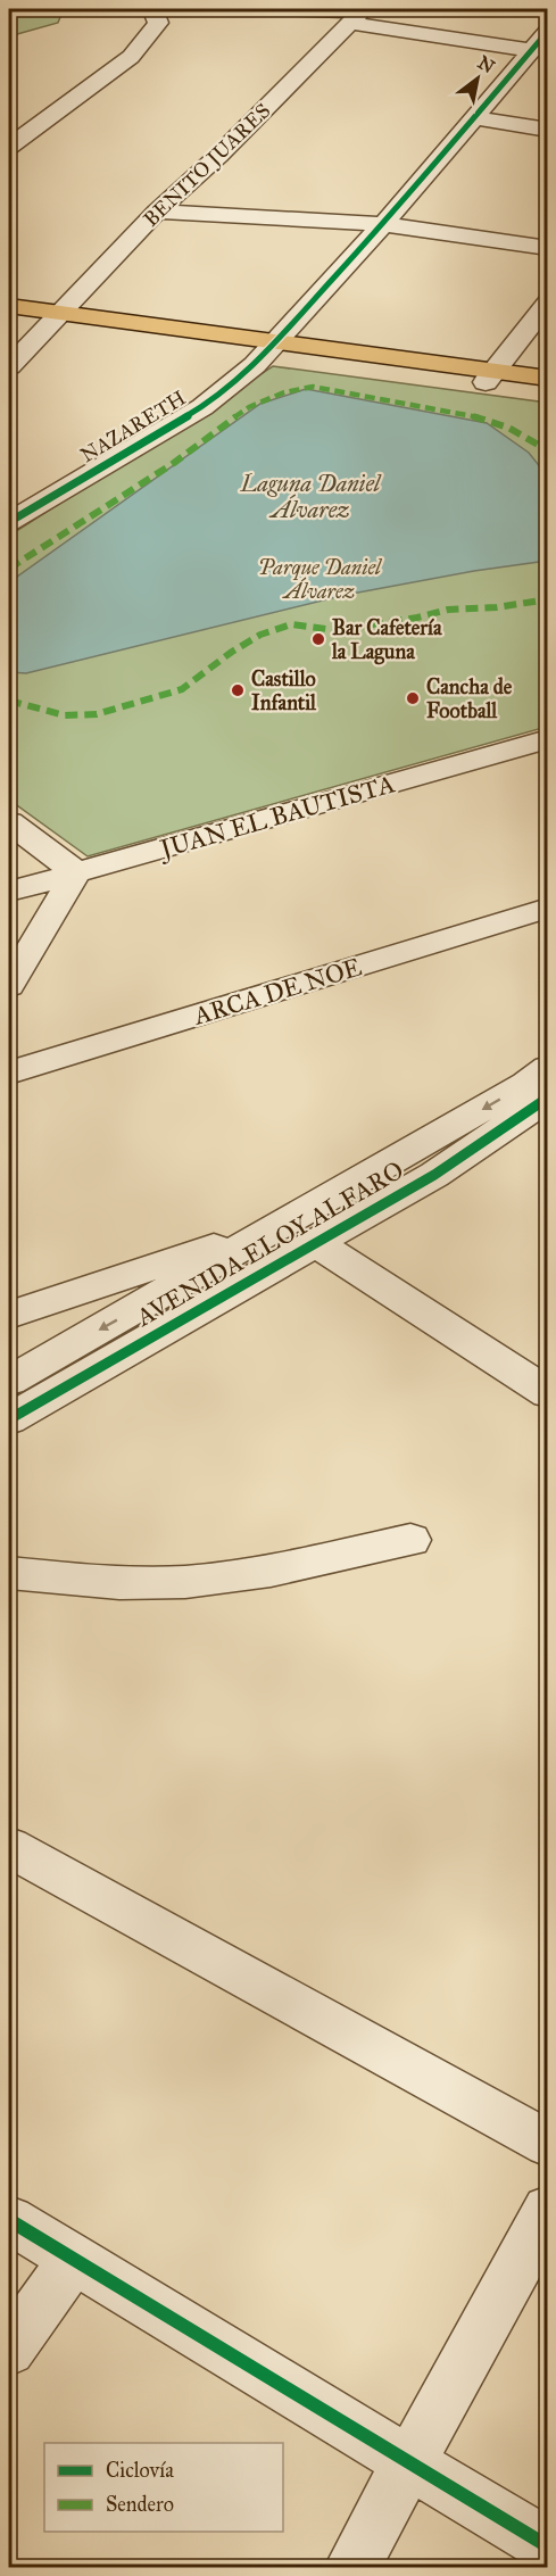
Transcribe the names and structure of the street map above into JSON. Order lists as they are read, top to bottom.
{
  "streets": {
    "street": [
      "BENITO JUARES",
      "NAZARETH",
      "JUAN EL BAUTISTA",
      "ARCA DE NOE",
      "AVENIDA ELOY ALFARO"
    ]
  },
  "water": ["Laguna Daniel Álvarez"],
  "parks": ["Parque Daniel Álvarez"],
  "places": ["Bar Cafetería la Laguna", "Castillo Infantil", "Cancha de Football"],
  "legend": ["Ciclovía", "Sendero"],
  "north": "top right"
}
